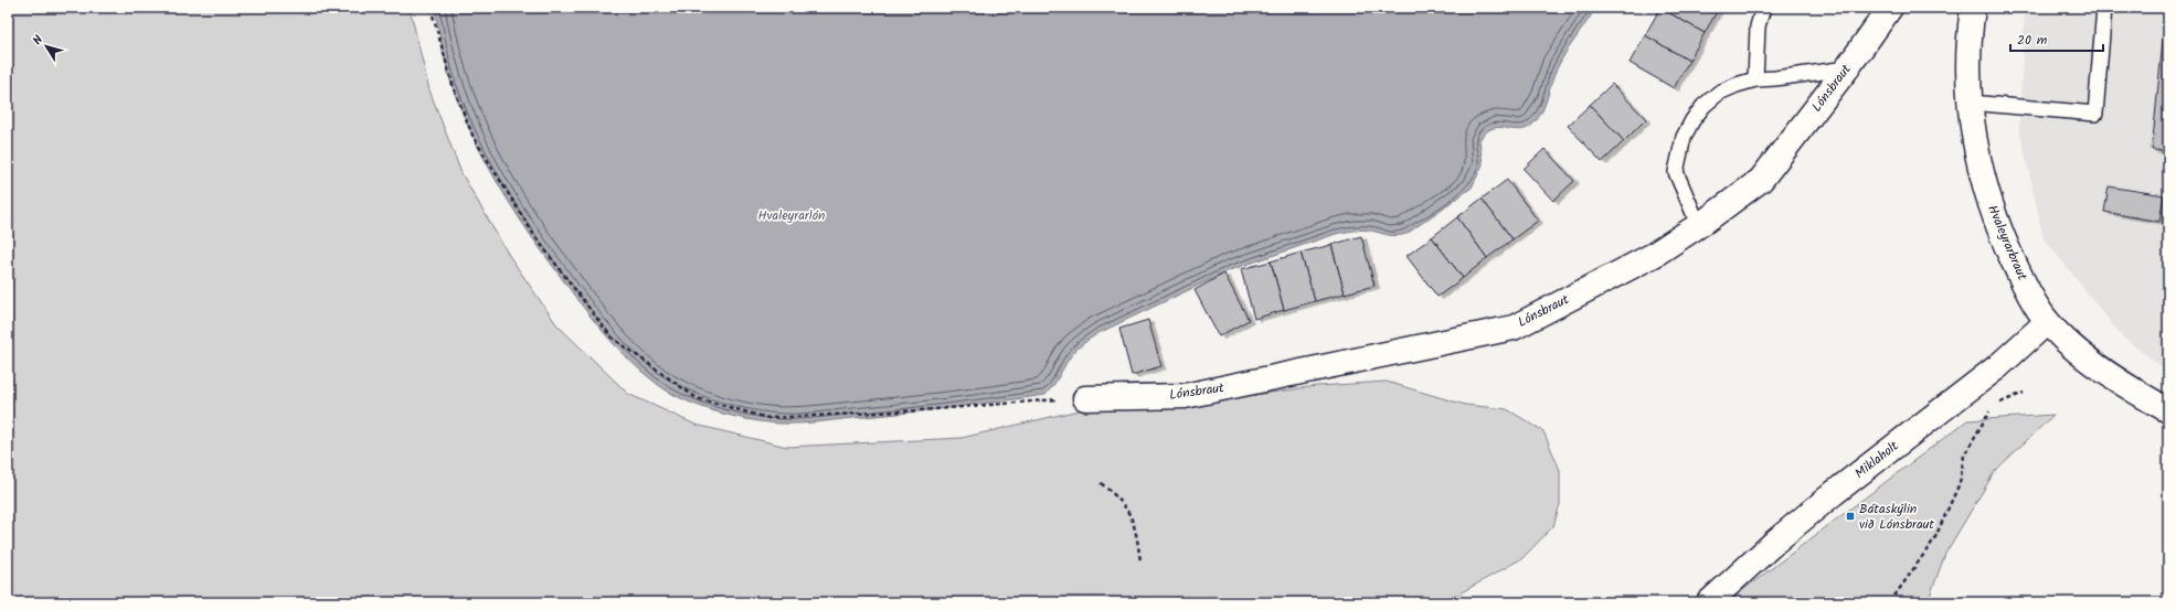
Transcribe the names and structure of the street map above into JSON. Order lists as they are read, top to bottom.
{
  "streets": {
    "street": ["Lónsbraut", "Hvaleyrarbraut", "Miklaholt"]
  },
  "crossings": [
    ["Hvaleyrarbraut", "Miklaholt"]
  ],
  "parks": ["Hvaleyrarlón"],
  "places": {
    "transit": ["Bátaskýlin við Lónsbraut"]
  },
  "scale_bar": "20 m",
  "north": "top left"
}
